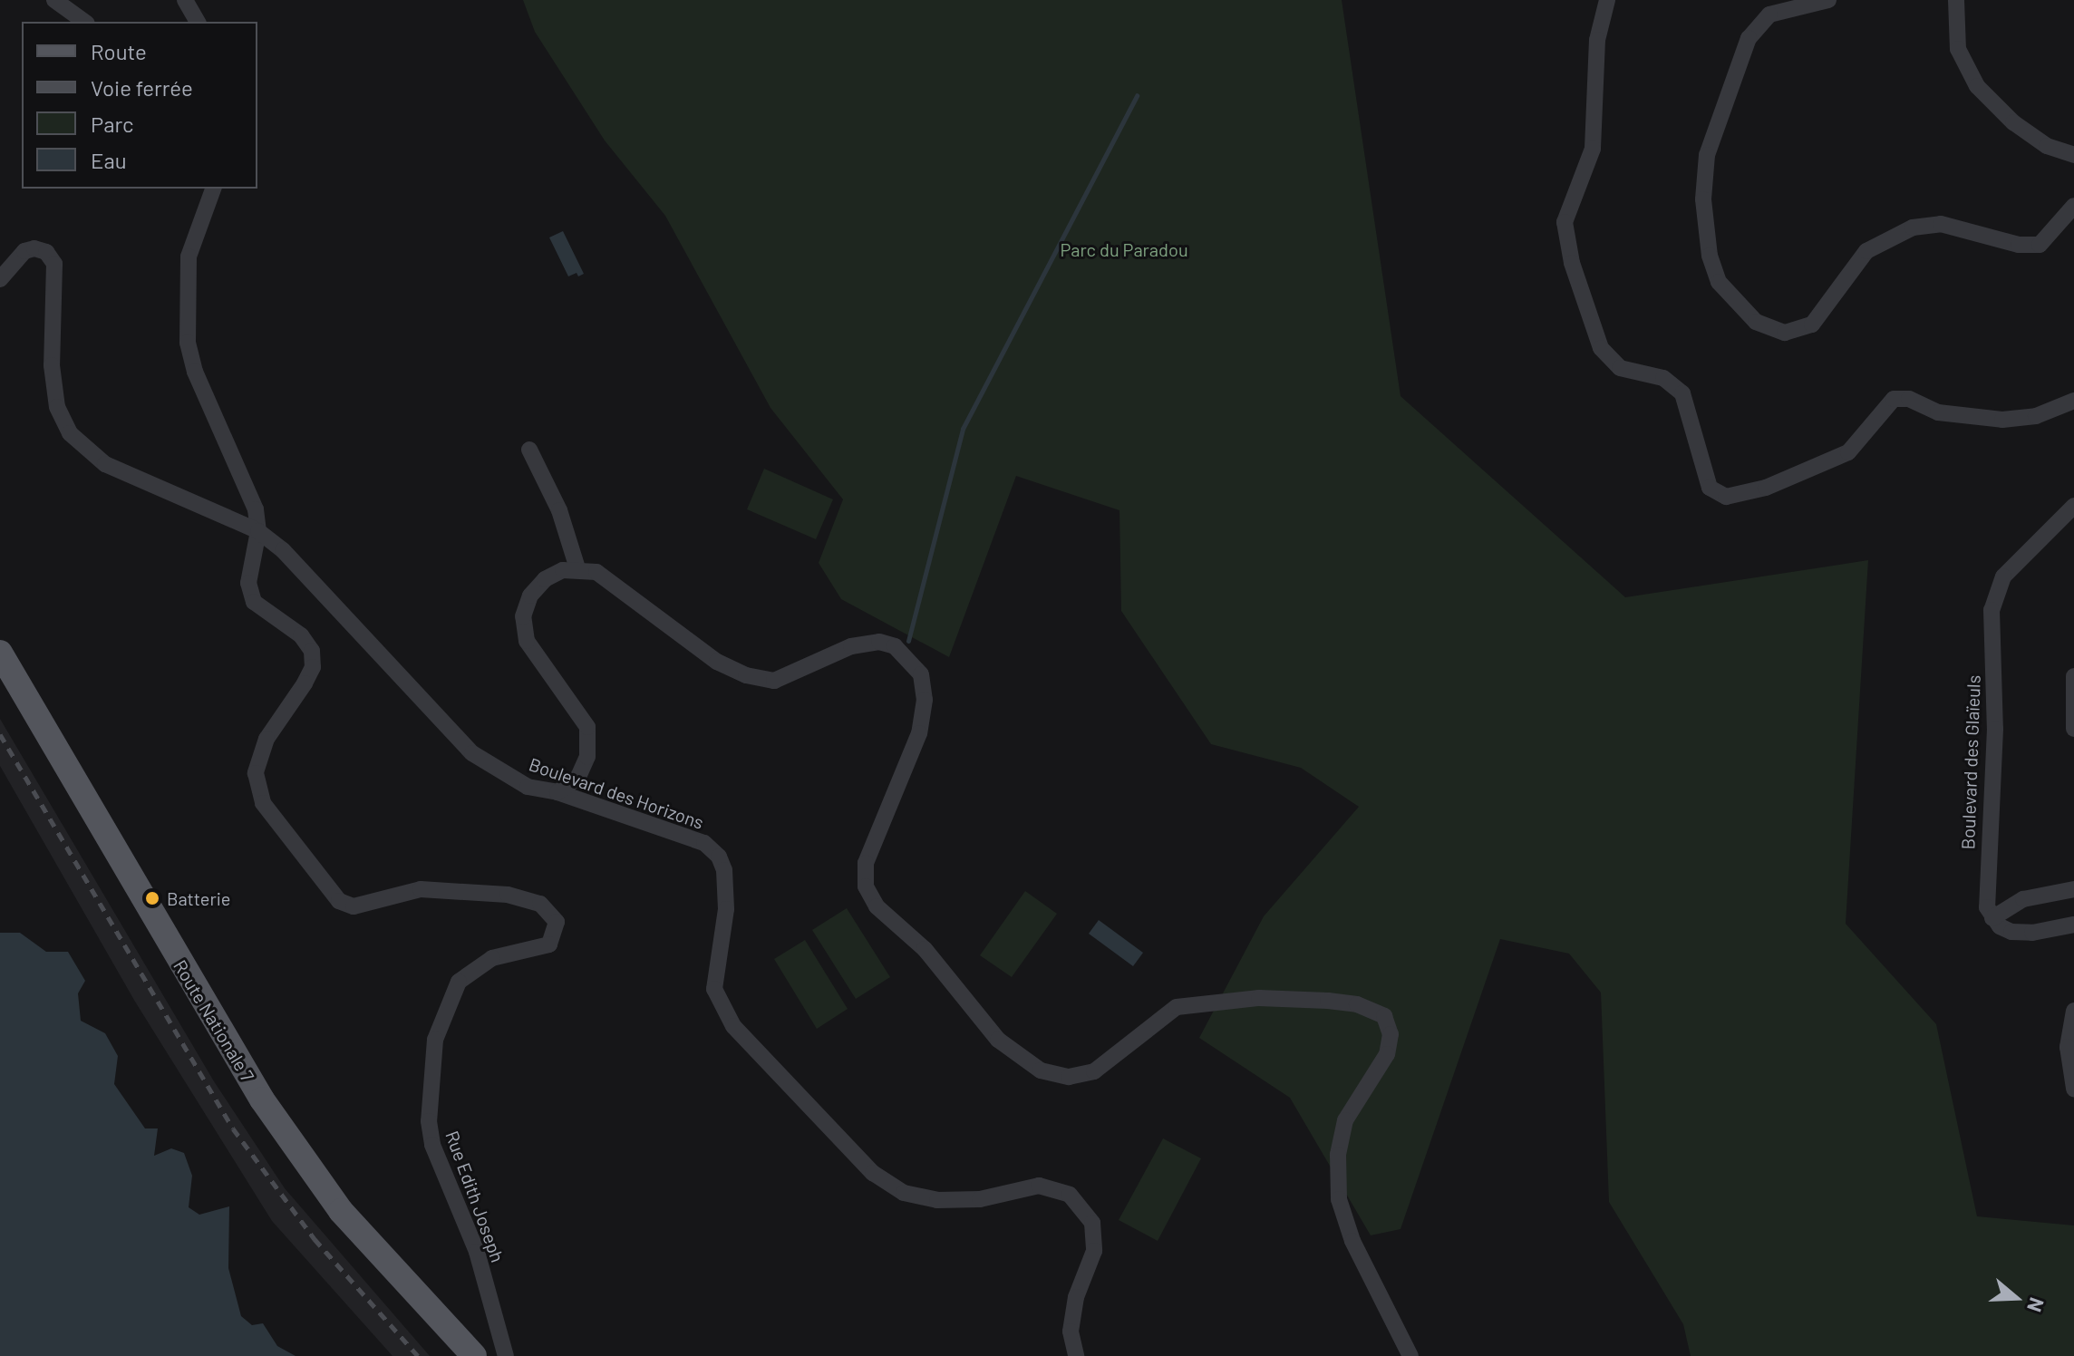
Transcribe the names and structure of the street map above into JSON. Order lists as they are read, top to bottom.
{
  "streets": {
    "main road": ["Route Nationale 7"],
    "street": ["Boulevard des Glaïeuls", "Boulevard des Horizons", "Rue Edith Joseph"]
  },
  "crossings": [
    ["Boulevard des Horizons", "Rue Edith Joseph"]
  ],
  "parks": ["Parc du Paradou"],
  "places": ["Batterie"],
  "legend": [
    "Route",
    "Voie ferrée",
    "Parc",
    "Eau"
  ],
  "north": "right"
}
